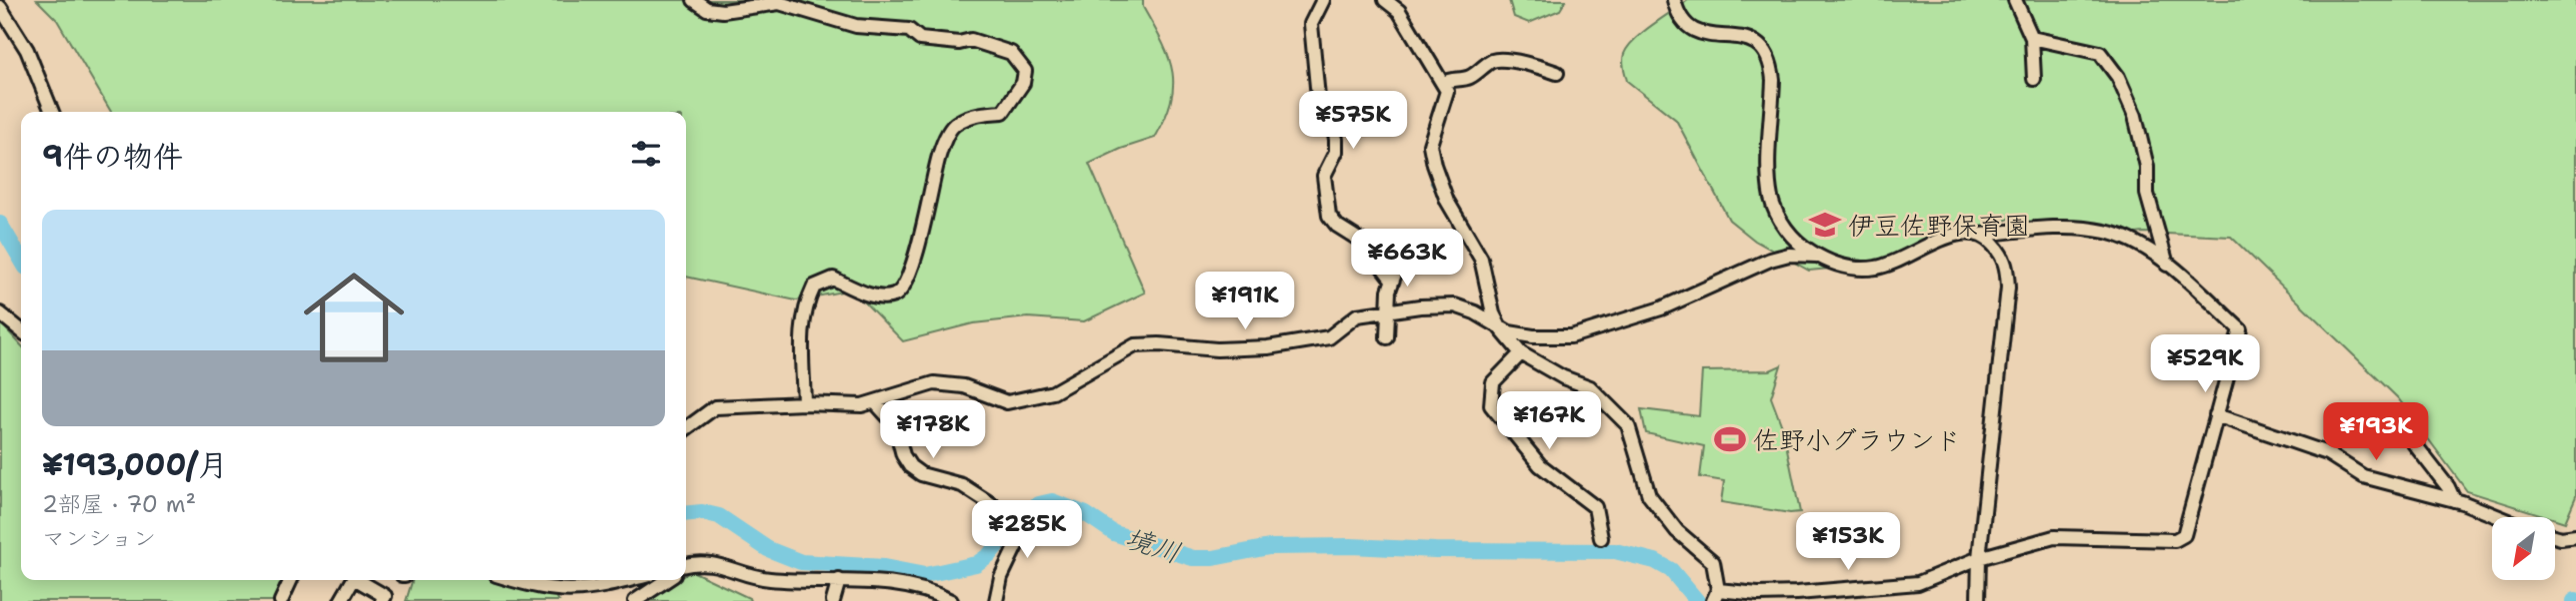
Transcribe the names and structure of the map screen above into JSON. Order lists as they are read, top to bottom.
{
  "water": ["境川"],
  "places": {
    "school or university": ["伊豆佐野保育園"],
    "sports": ["佐野小グラウンド"]
  },
  "north": "bottom left",
  "page": {
    "price": [
      "¥575K",
      "¥663K",
      "¥191K",
      "¥529K",
      "¥167K",
      "¥178K",
      "¥193K",
      "¥285K",
      "¥153K"
    ],
    "heading": "9件の物件",
    "list": [
      {
        "name": "¥193,000/月",
        "note": "2部屋 · 70 m² · マンション"
      }
    ]
  }
}
